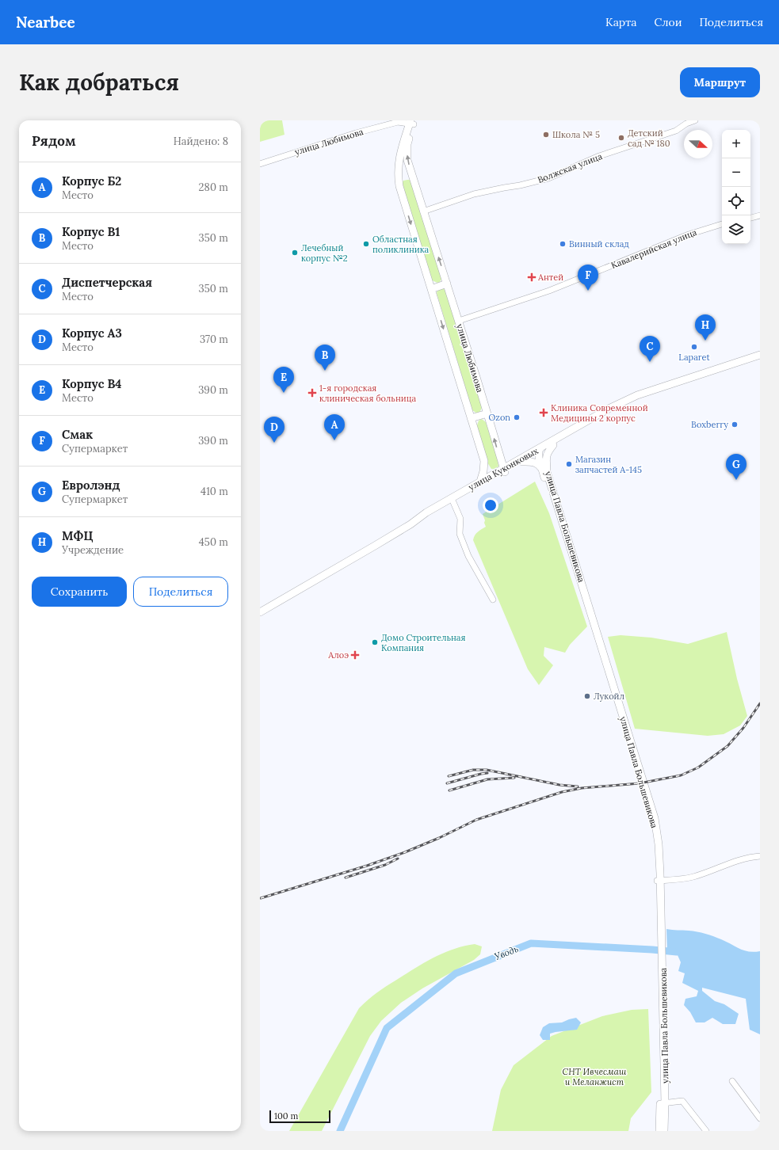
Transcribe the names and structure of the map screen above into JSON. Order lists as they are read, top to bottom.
{
  "streets": {
    "main road": ["улица Любимова", "улица Куконковых", "улица Павла Большевикова"],
    "street": ["Волжская улица", "Кавалерийская улица"]
  },
  "crossings": [
    ["улица Любимова", "Волжская улица"],
    ["улица Любимова", "Кавалерийская улица"],
    ["улица Любимова", "улица Куконковых"],
    ["улица Куконковых", "улица Павла Большевикова"]
  ],
  "water": ["Уводь"],
  "parks": ["СНТ Ивчесмаш и Меланжист"],
  "places": {
    "other": [
      "Школа № 5",
      "Детский сад № 180",
      "Областная поликлиника",
      "Винный склад",
      "Лечебный корпус №2",
      "Laparet",
      "Ozon",
      "Boxberry",
      "Магазин запчастей А-145",
      "Домо Строительная Компания",
      "Лукойл"
    ],
    "health": [
      "Антей",
      "1-я городская клиническая больница",
      "Клиника Современной Медицины 2 корпус",
      "Алоэ"
    ]
  },
  "scale_bar": "100 m",
  "north": "right",
  "page": {
    "header": "Nearbee",
    "nav": ["Карта", "Слои", "Поделиться"],
    "buttons": [
      "Маршрут",
      ["Сохранить", "Поделиться"]
    ],
    "title": "Как добраться",
    "heading": ["Рядом", "Найдено: 8"],
    "map_buttons": ["+", "−"],
    "list": [
      {
        "mark": "A",
        "name": "Корпус Б2",
        "note": "Место",
        "value": "280 m"
      },
      {
        "mark": "B",
        "name": "Корпус В1",
        "note": "Место",
        "value": "350 m"
      },
      {
        "mark": "C",
        "name": "Диспетчерская",
        "note": "Место",
        "value": "350 m"
      },
      {
        "mark": "D",
        "name": "Корпус А3",
        "note": "Место",
        "value": "370 m"
      },
      {
        "mark": "E",
        "name": "Корпус В4",
        "note": "Место",
        "value": "390 m"
      },
      {
        "mark": "F",
        "name": "Смак",
        "note": "Супермаркет",
        "value": "390 m"
      },
      {
        "mark": "G",
        "name": "Евролэнд",
        "note": "Супермаркет",
        "value": "410 m"
      },
      {
        "mark": "H",
        "name": "МФЦ",
        "note": "Учреждение",
        "value": "450 m"
      }
    ],
    "pins": [
      "F",
      "H",
      "C",
      "B",
      "E",
      "A",
      "D",
      "G"
    ],
    "scale": "100 m"
  }
}
